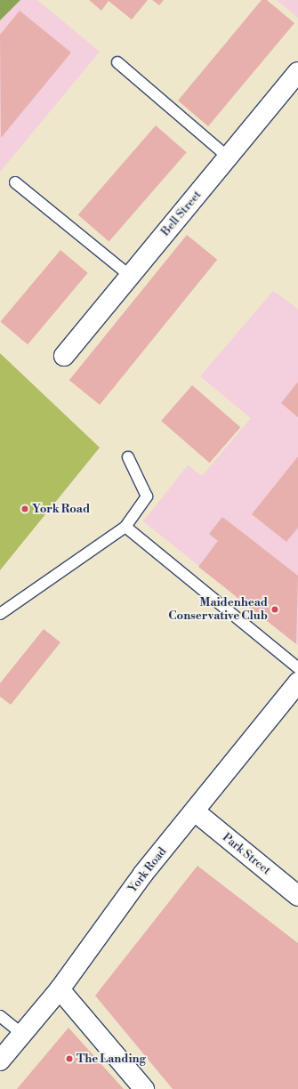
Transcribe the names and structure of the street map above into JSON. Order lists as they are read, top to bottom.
{
  "streets": {
    "street": ["Bell Street", "Park Street", "York Road"]
  },
  "crossings": [
    ["Park Street", "York Road"]
  ],
  "places": ["York Road", "Maidenhead Conservative Club", "The Landing"]
}
